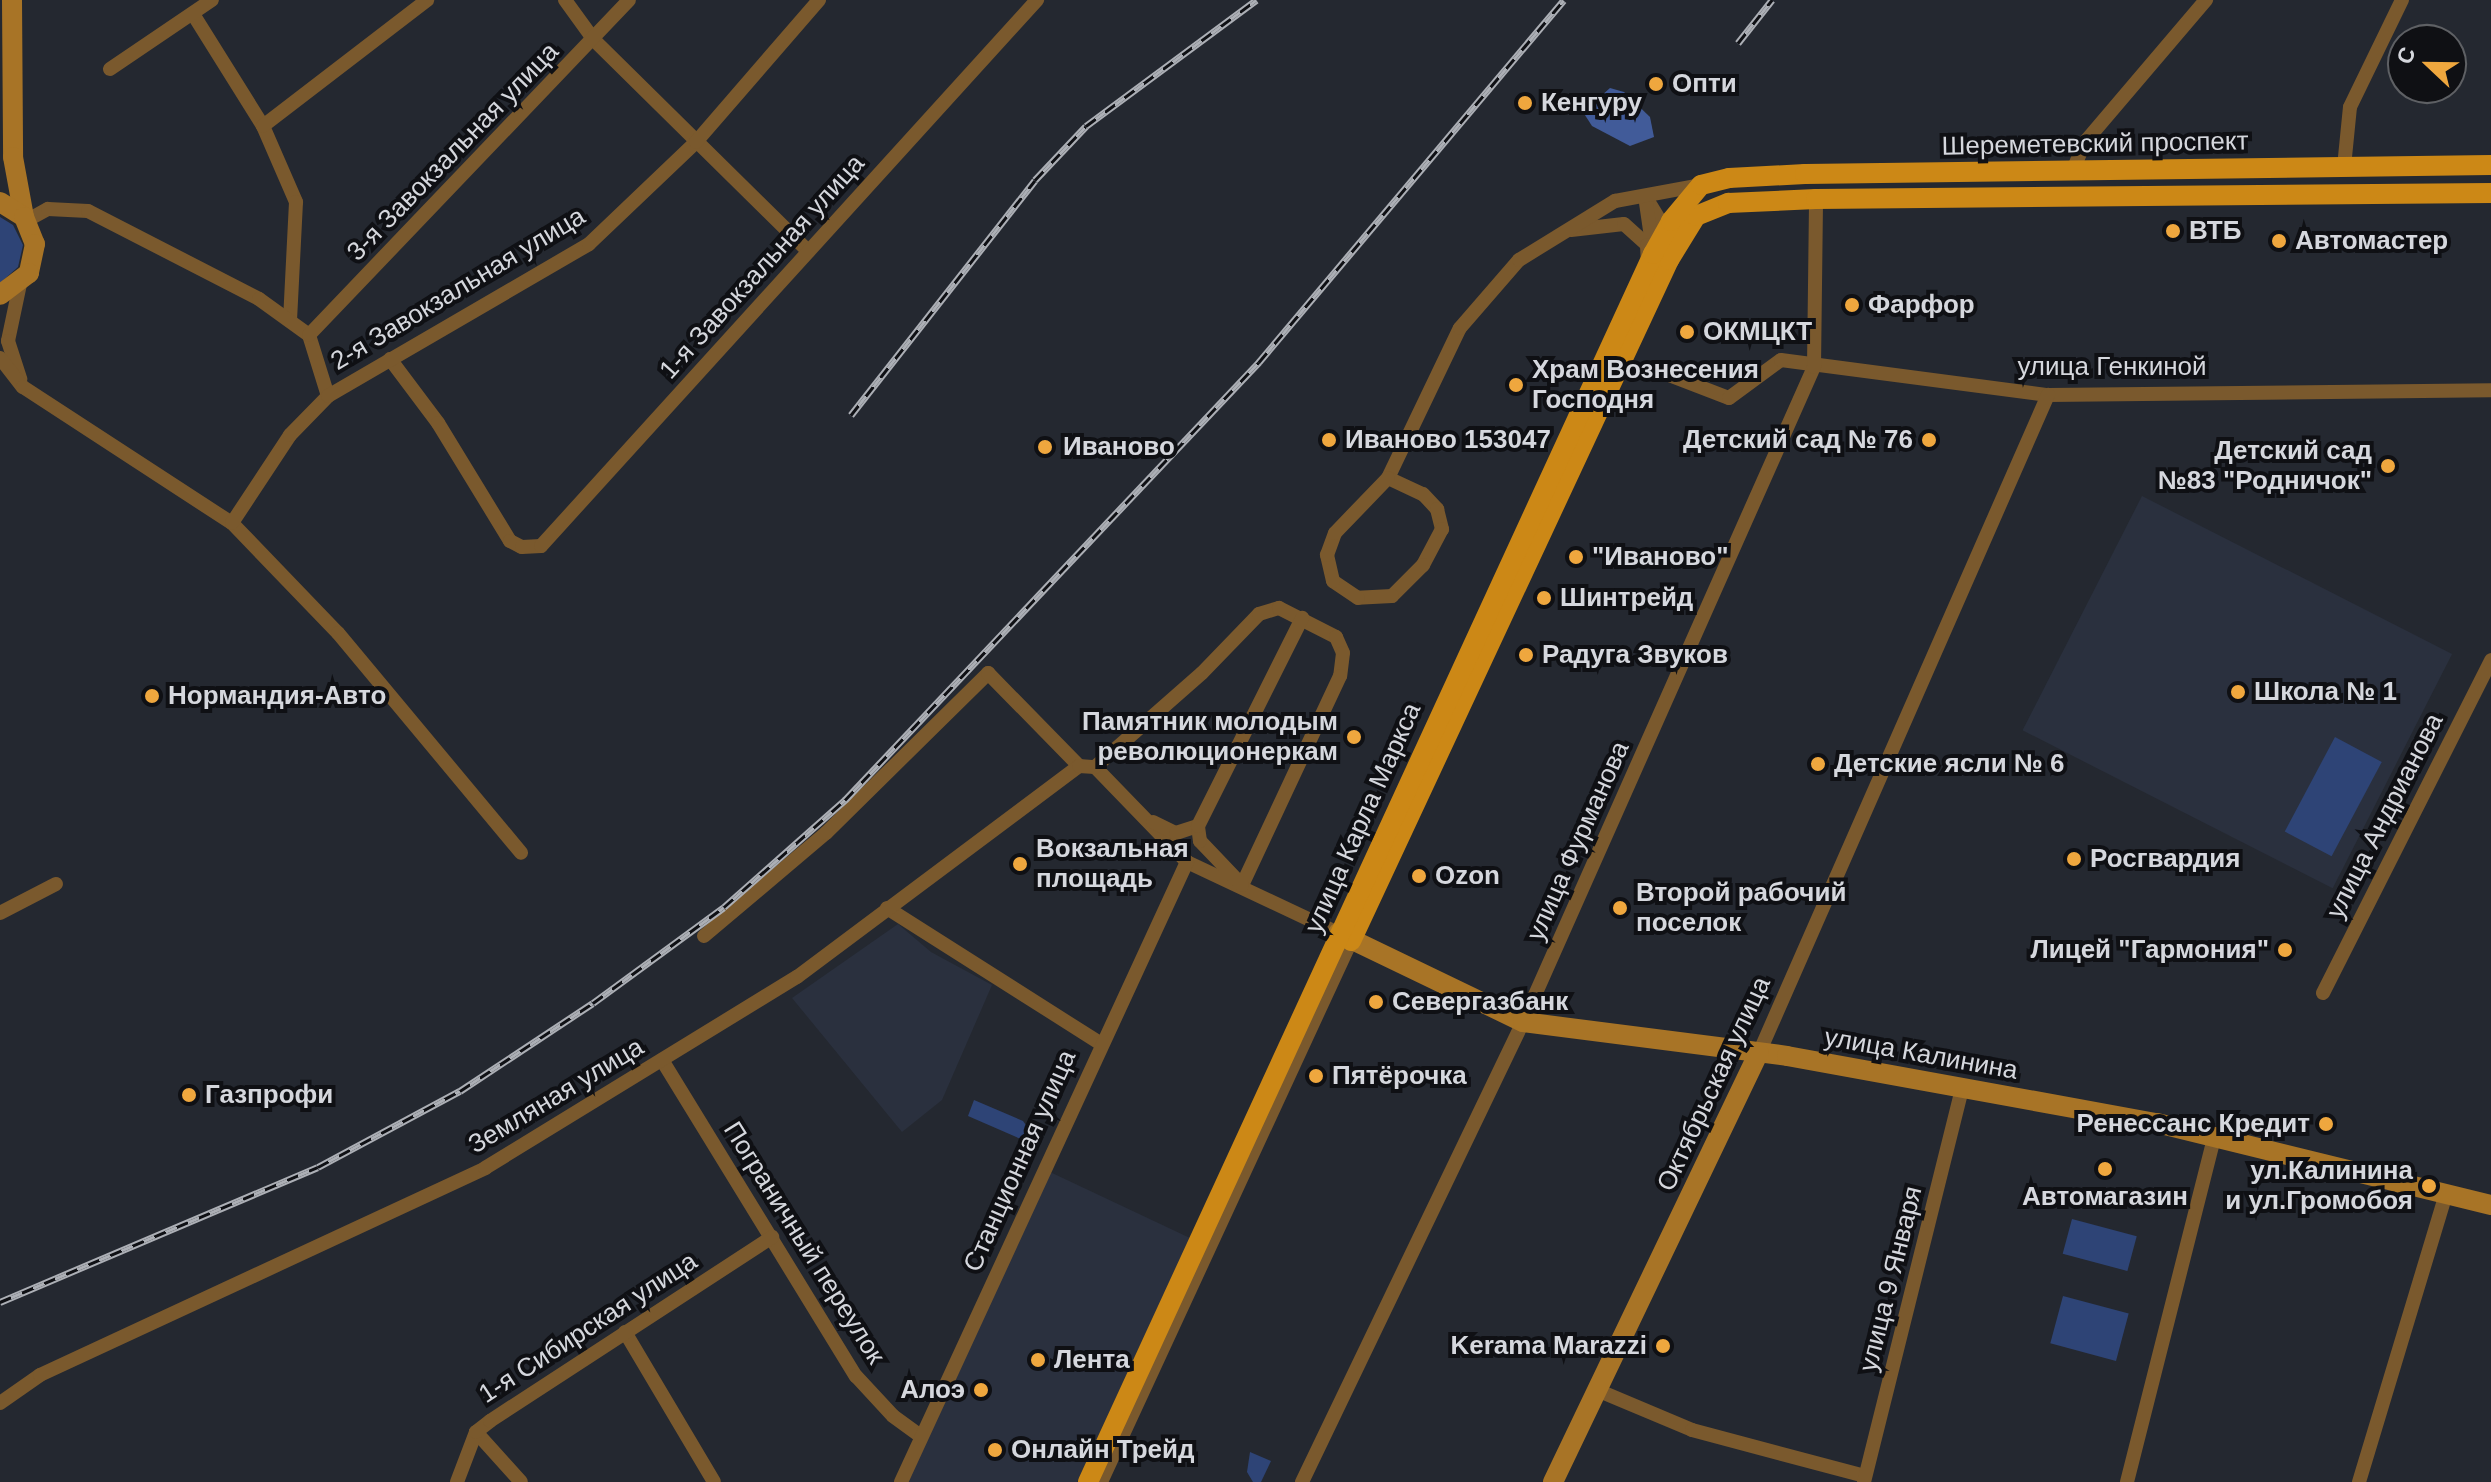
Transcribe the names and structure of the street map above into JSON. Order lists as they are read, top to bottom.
{
  "streets": {
    "main road": [
      "Шереметевский проспект",
      "улица Карла Маркса",
      "улица Калинина",
      "Октябрьская улица"
    ],
    "street": [
      "3-я Завокзальная улица",
      "1-я Завокзальная улица",
      "2-я Завокзальная улица",
      "улица Генкиной",
      "улица Андрианова",
      "улица Фурманова",
      "Земляная улица",
      "Станционная улица",
      "Пограничный переулок",
      "улица 9 Января",
      "1-я Сибирская улица"
    ]
  },
  "crossings": [
    ["Шереметевский проспект", "улица Карла Маркса"],
    ["Шереметевский проспект", "улица Фурманова"],
    ["1-я Завокзальная улица", "2-я Завокзальная улица"],
    ["улица Генкиной", "улица Фурманова"],
    ["улица Генкиной", "Октябрьская улица"],
    ["улица Карла Маркса", "улица Калинина"],
    ["улица Фурманова", "улица Калинина"],
    ["улица Калинина", "Октябрьская улица"],
    ["улица Калинина", "улица 9 Января"],
    ["Земляная улица", "Пограничный переулок"],
    ["Станционная улица", "Пограничный переулок"],
    ["Пограничный переулок", "1-я Сибирская улица"]
  ],
  "places": [
    "Опти",
    "Кенгуру",
    "ВТБ",
    "Автомастер",
    "Фарфор",
    "ОКМЦКТ",
    "Храм Вознесения Господня",
    "Иваново 153047",
    "Детский сад № 76",
    "Иваново",
    "Детский сад №83 \"Родничок\"",
    "\"Иваново\"",
    "Шинтрейд",
    "Радуга Звуков",
    "Школа № 1",
    "Нормандия-Авто",
    "Памятник молодым революционеркам",
    "Детские ясли № 6",
    "Росгвардия",
    "Вокзальная площадь",
    "Ozon",
    "Второй рабочий поселок",
    "Лицей \"Гармония\"",
    "Севергазбанк",
    "Пятёрочка",
    "Газпрофи",
    "Ренессанс Кредит",
    "Автомагазин",
    "ул.Калинина и ул.Громобоя",
    "Kerama Marazzi",
    "Лента",
    "Алоэ",
    "Онлайн Трейд"
  ],
  "north": "left"
}
